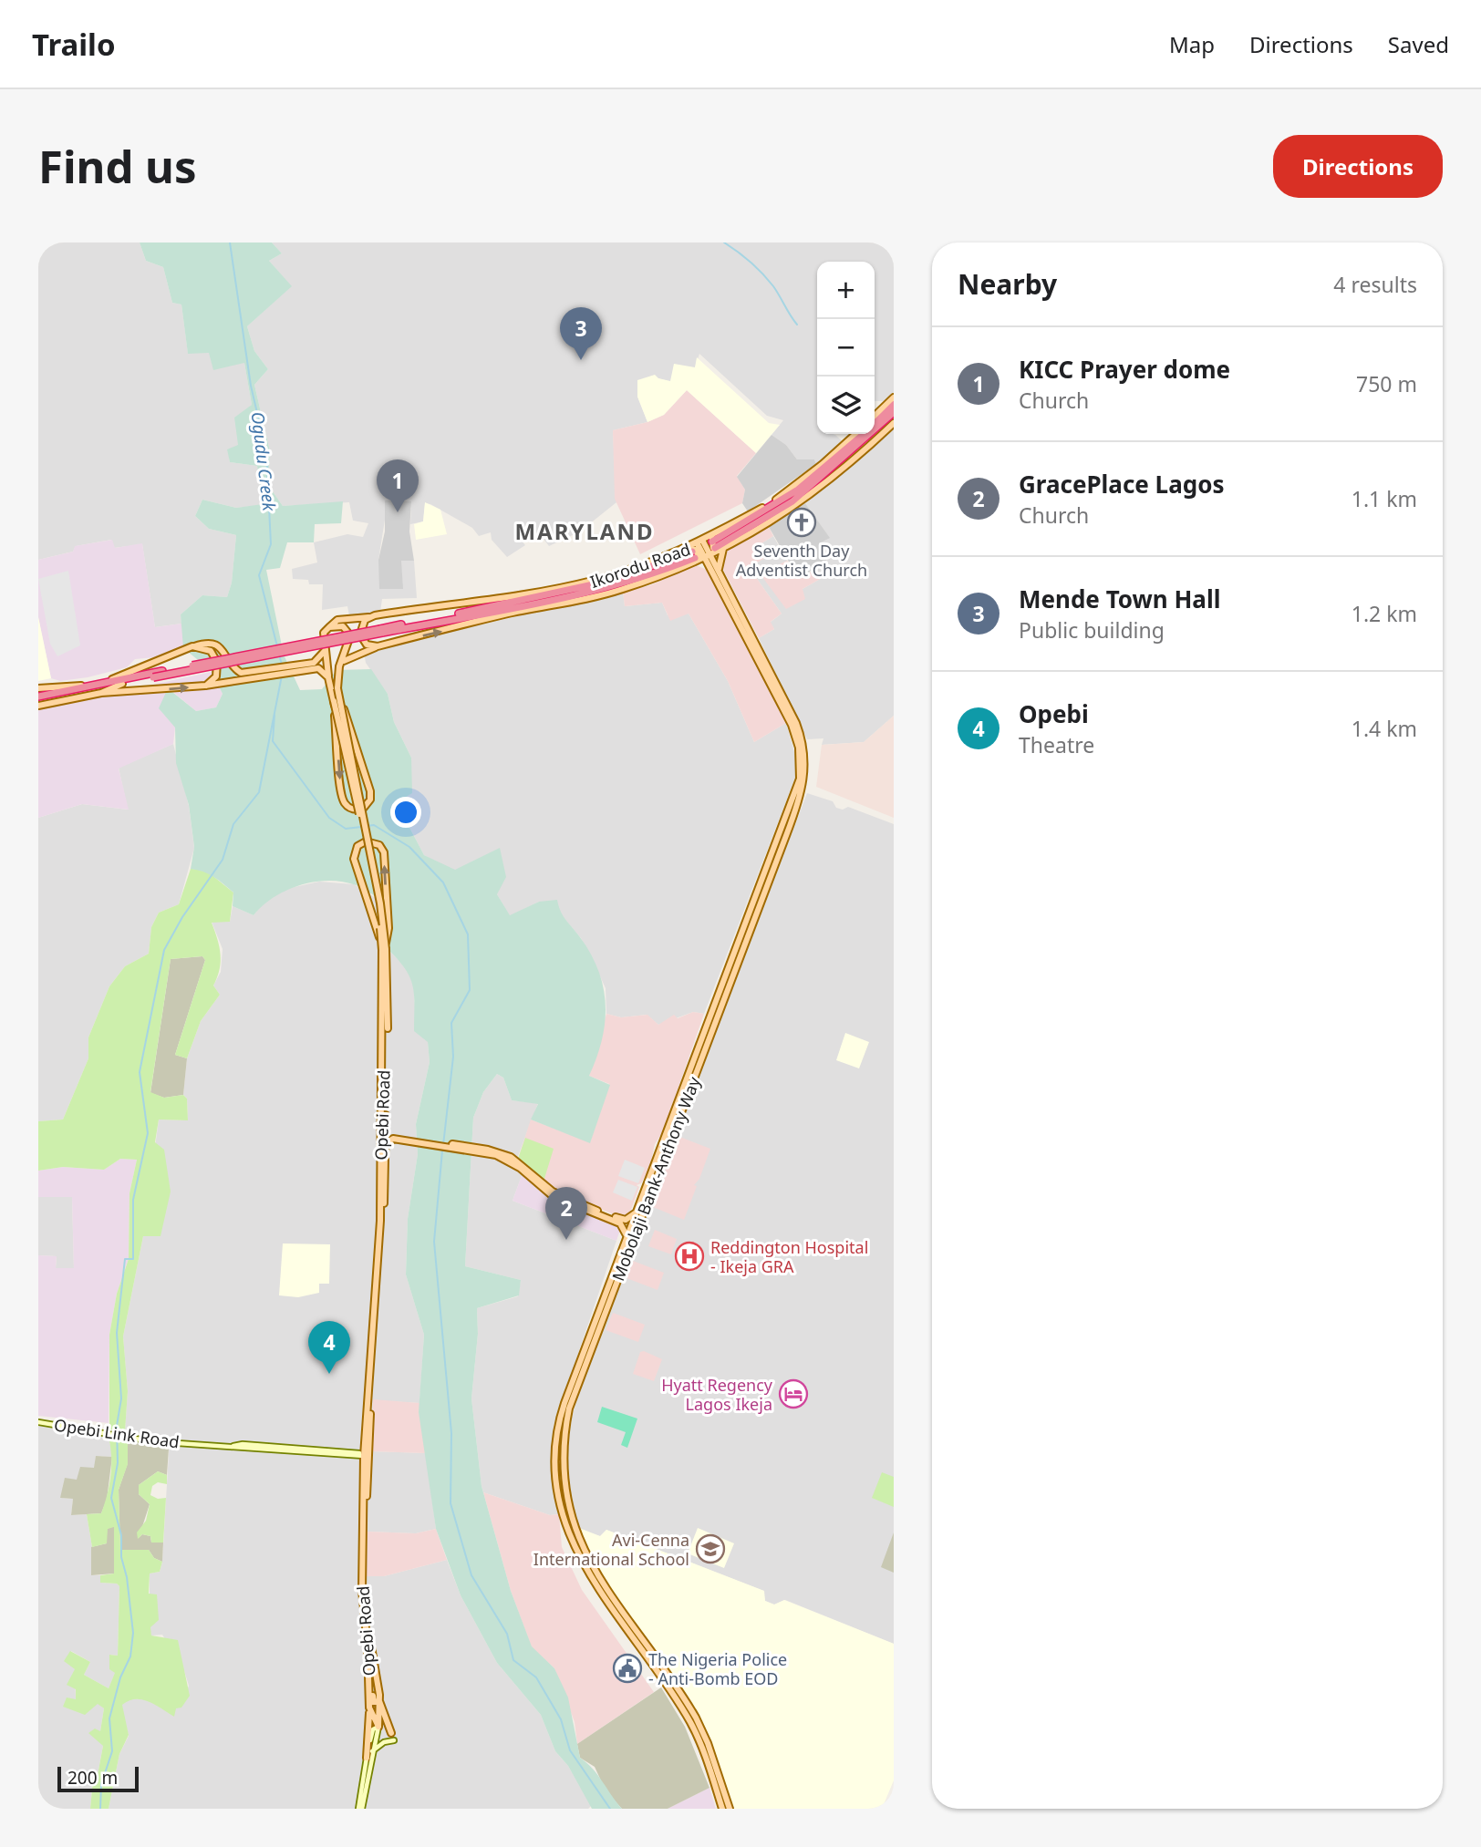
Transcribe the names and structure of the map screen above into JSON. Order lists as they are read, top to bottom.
{
  "streets": {
    "highway": ["Ikorodu Road"],
    "main road": ["Opebi Road", "Mobolaji Bank-Anthony Way", "Opebi Link Road"]
  },
  "crossings": [
    ["Ikorodu Road", "Mobolaji Bank-Anthony Way"],
    ["Opebi Road", "Opebi Link Road"]
  ],
  "districts": ["MARYLAND"],
  "water": ["Ogudu Creek"],
  "places": {
    "church": ["Seventh Day Adventist Church"],
    "hospital": ["Reddington Hospital - Ikeja GRA"],
    "hotel": ["Hyatt Regency Lagos Ikeja"],
    "school or university": ["Avi-Cenna International School"],
    "public building": ["The Nigeria Police - Anti-Bomb EOD"]
  },
  "scale_bar": "200 m",
  "page": {
    "header": "Trailo",
    "nav": ["Map", "Directions", "Saved"],
    "buttons": "Directions",
    "title": "Find us",
    "heading": ["Nearby", "4 results"],
    "map_buttons": ["+", "−"],
    "pins": [
      "3",
      "1",
      "2",
      "4"
    ],
    "list": [
      {
        "mark": "1",
        "name": "KICC Prayer dome",
        "note": "Church",
        "value": "750 m"
      },
      {
        "mark": "2",
        "name": "GracePlace Lagos",
        "note": "Church",
        "value": "1.1 km"
      },
      {
        "mark": "3",
        "name": "Mende Town Hall",
        "note": "Public building",
        "value": "1.2 km"
      },
      {
        "mark": "4",
        "name": "Opebi",
        "note": "Theatre",
        "value": "1.4 km"
      }
    ],
    "scale": "200 m"
  }
}
